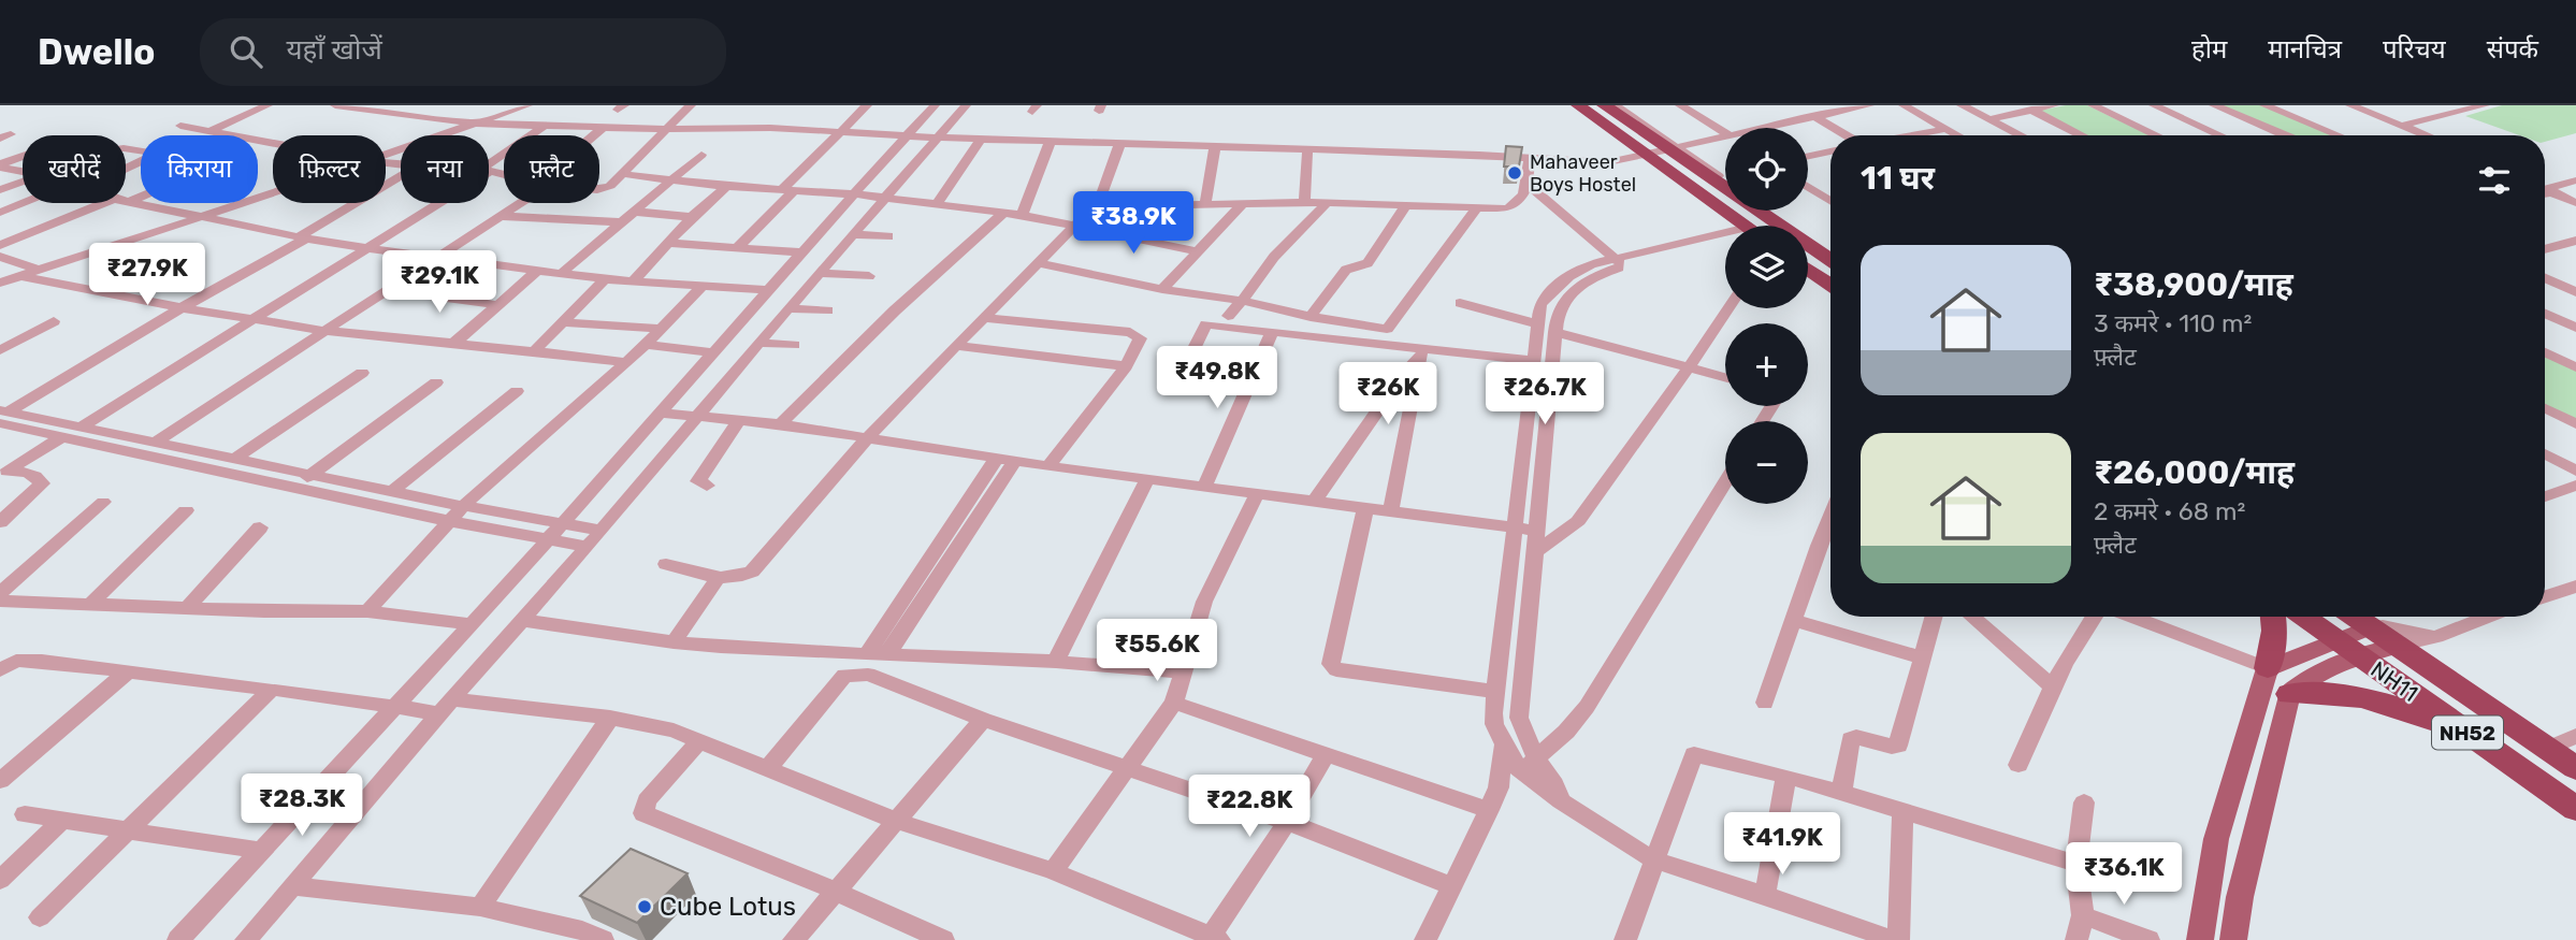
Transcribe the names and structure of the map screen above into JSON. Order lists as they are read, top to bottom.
{
  "streets": {
    "highway": ["NH11", "NH52"]
  },
  "crossings": [
    ["NH11", "NH52"]
  ],
  "places": ["Mahaveer Boys Hostel", "Cube Lotus"],
  "page": {
    "header": "Dwello",
    "search": "यहाँ खोजें",
    "nav": [
      "होम",
      "मानचित्र",
      "परिचय",
      "संपर्क"
    ],
    "map_buttons": ["+", "−"],
    "chip": [
      "खरीदें",
      "किराया",
      "फ़िल्टर",
      "नया",
      "फ़्लैट"
    ],
    "heading": "11 घर",
    "price": [
      "₹38.9K",
      "₹27.9K",
      "₹29.1K",
      "₹49.8K",
      "₹26K",
      "₹26.7K",
      "₹55.6K",
      "₹28.3K",
      "₹22.8K",
      "₹41.9K",
      "₹36.1K"
    ],
    "list": [
      {
        "name": "₹38,900/माह",
        "note": "3 कमरे · 110 m² · फ़्लैट"
      },
      {
        "name": "₹26,000/माह",
        "note": "2 कमरे · 68 m² · फ़्लैट"
      }
    ]
  }
}
